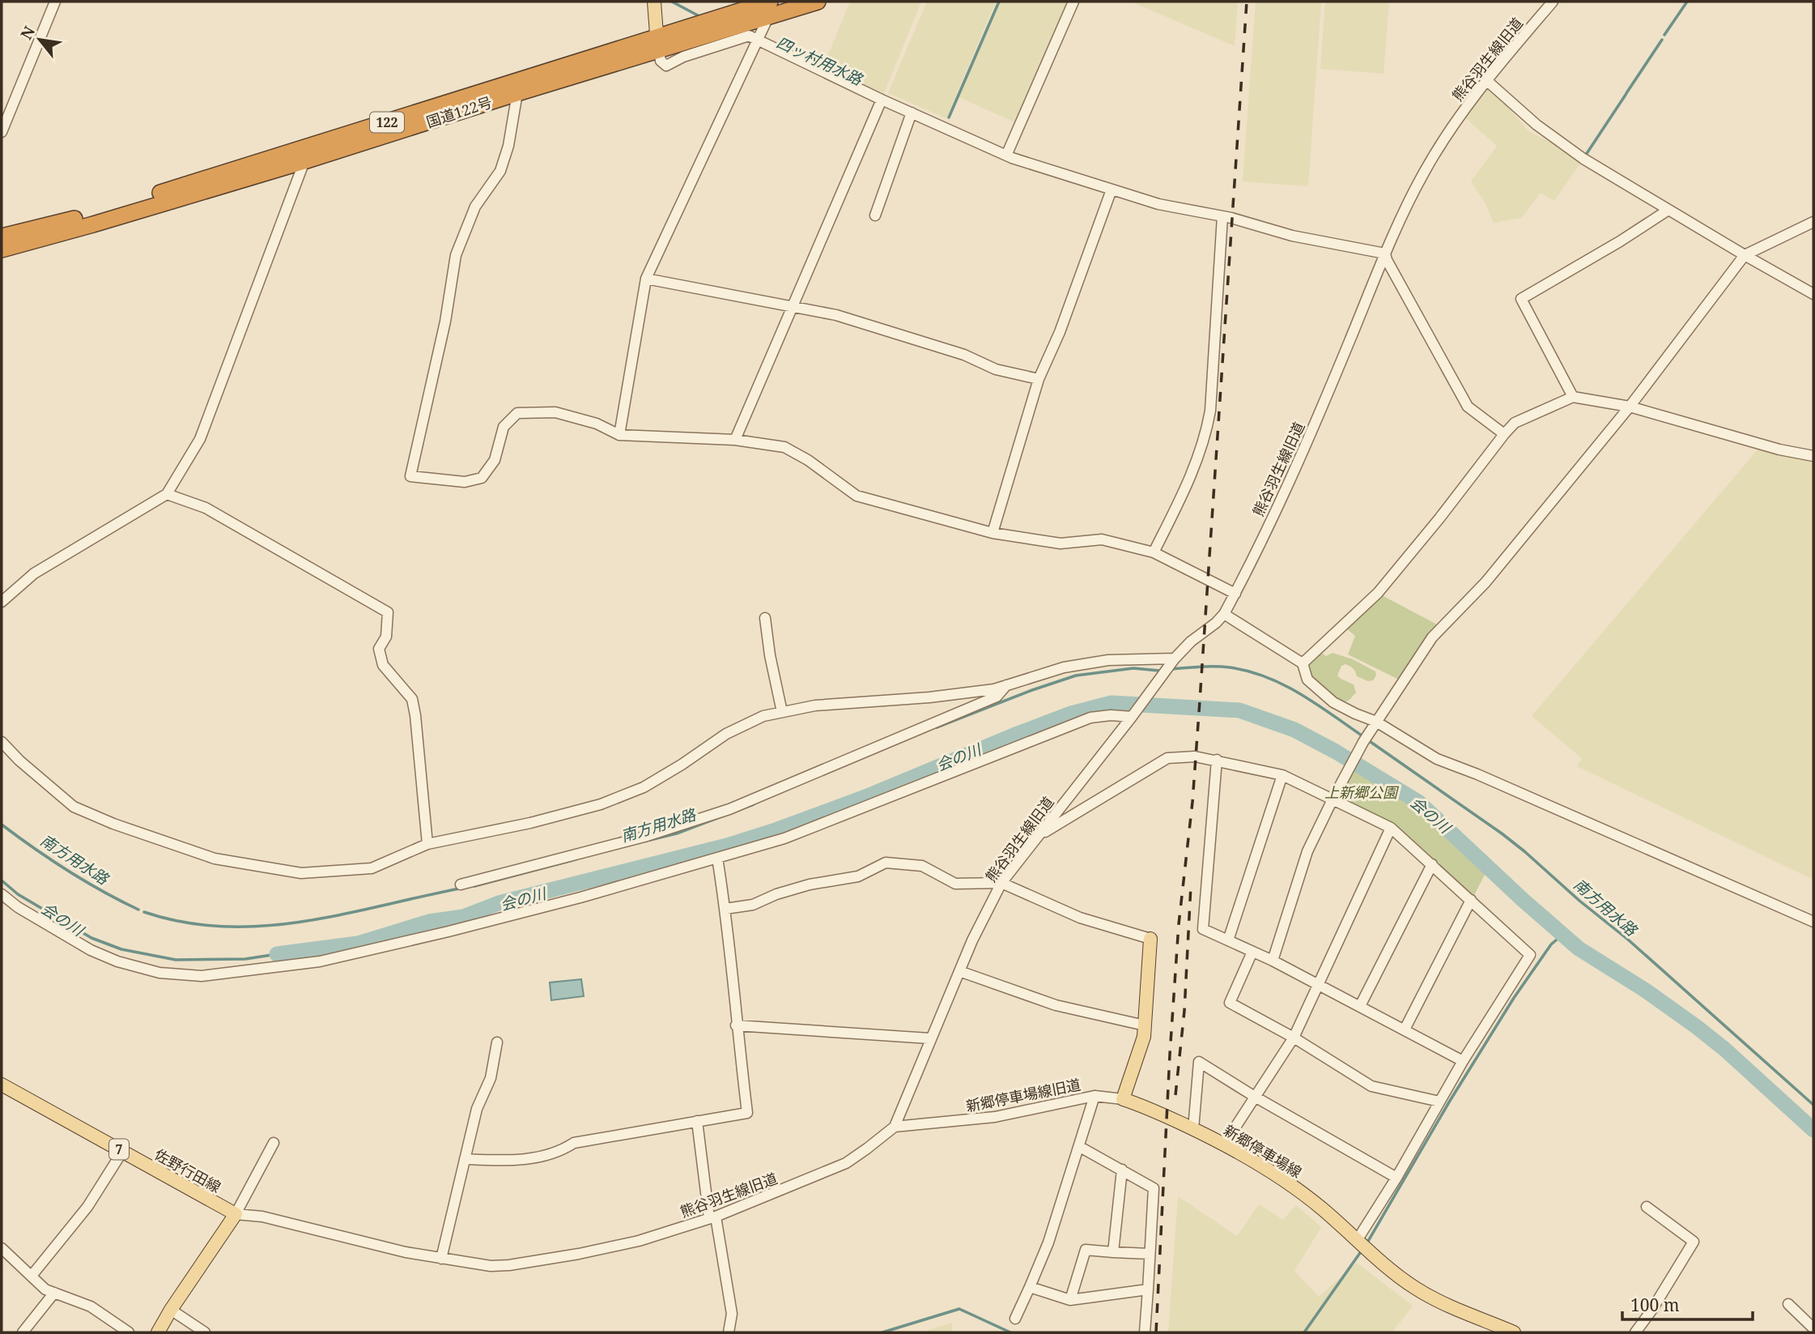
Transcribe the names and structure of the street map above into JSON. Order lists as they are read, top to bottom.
{
  "streets": {
    "highway": ["国道122号", "122"],
    "main road": ["7", "新郷停車場線", "佐野行田線"],
    "street": ["熊谷羽生線旧道", "新郷停車場線旧道"]
  },
  "crossings": [
    ["熊谷羽生線旧道", "新郷停車場線旧道"],
    ["熊谷羽生線旧道", "佐野行田線"],
    ["新郷停車場線旧道", "新郷停車場線"]
  ],
  "water": ["四ッ村用水路", "会の川", "南方用水路"],
  "parks": ["上新郷公園"],
  "scale_bar": "100 m",
  "north": "top left"
}
